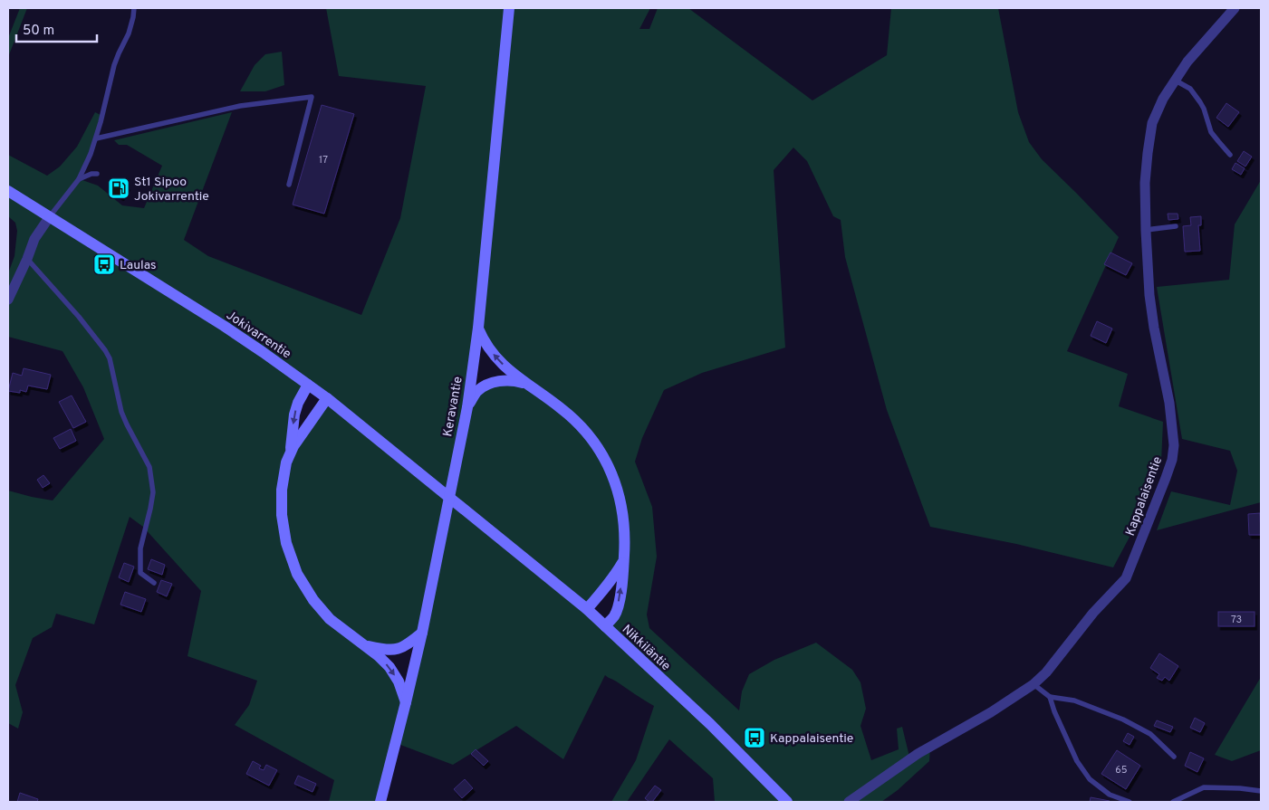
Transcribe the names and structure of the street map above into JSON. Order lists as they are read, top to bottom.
{
  "streets": {
    "main road": ["Jokivarrentie", "Keravantie", "Nikkiläntie"],
    "street": ["Kappalaisentie"]
  },
  "crossings": [
    ["Jokivarrentie", "Nikkiläntie"]
  ],
  "places": {
    "fuel station": ["St1 Sipoo Jokivarrentie"],
    "bus stop": ["Laulas", "Kappalaisentie"]
  },
  "house_numbers": ["17", "73", "65"],
  "scale_bar": "50 m"
}
